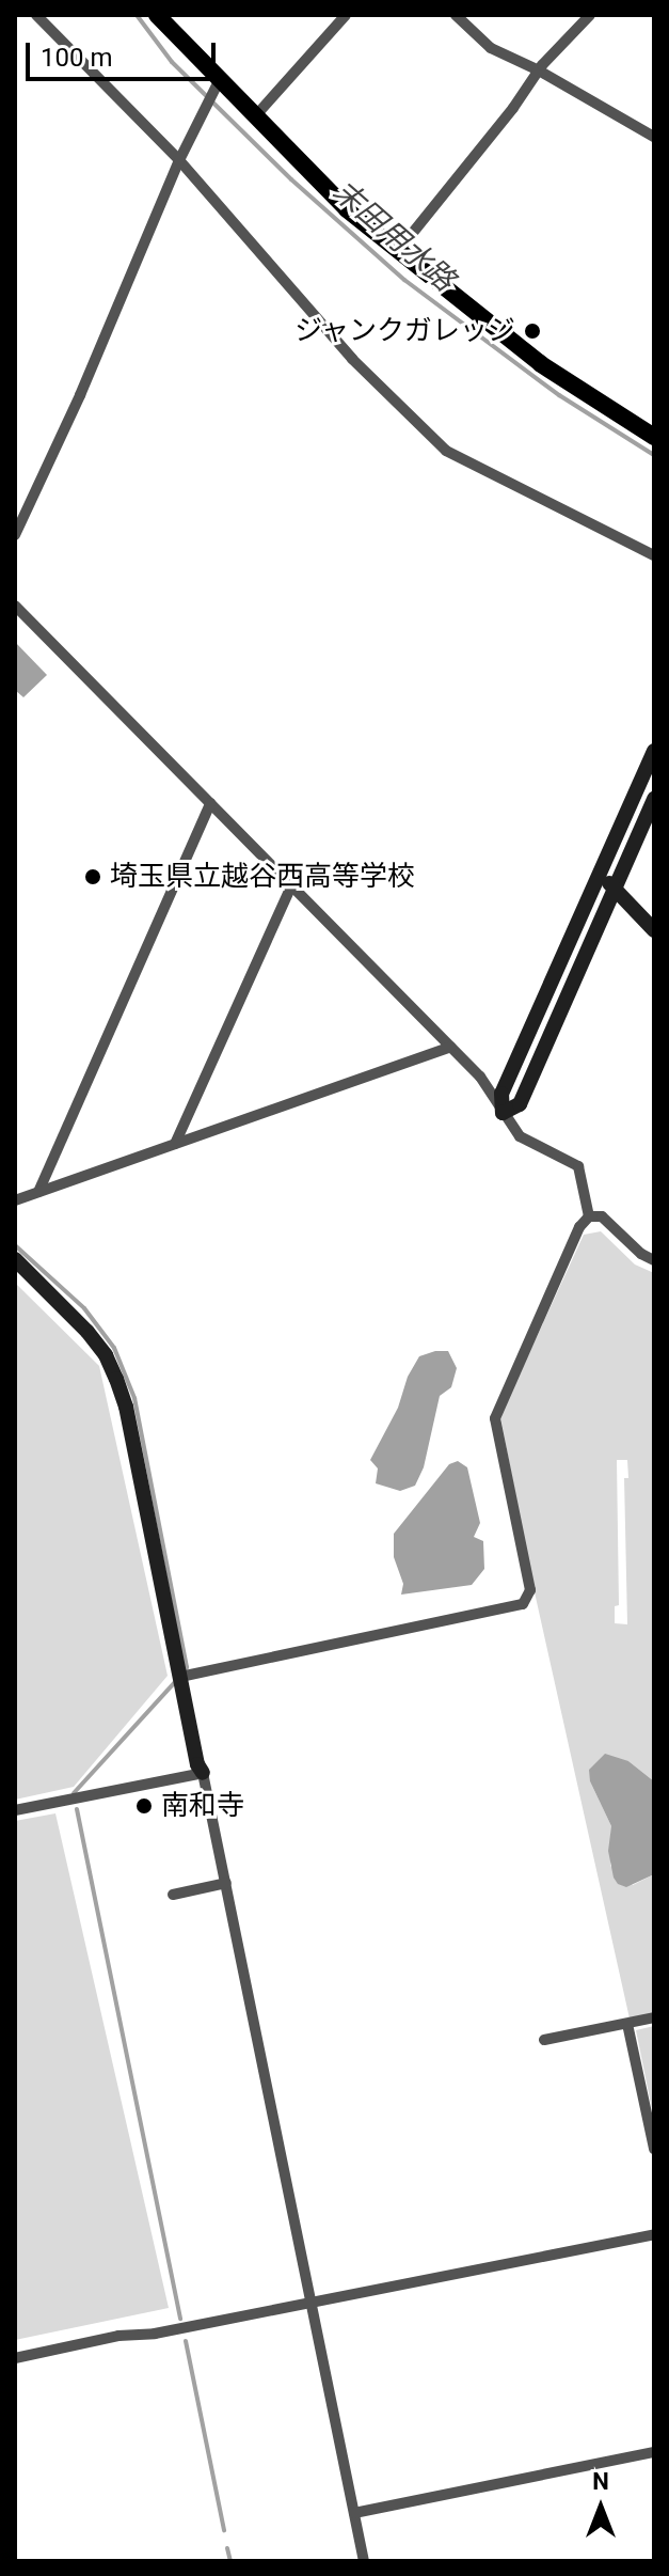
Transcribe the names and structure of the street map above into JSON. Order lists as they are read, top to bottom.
{
  "water": ["末田用水路"],
  "places": ["ジャンクガレッジ", "埼玉県立越谷西高等学校", "南和寺"],
  "scale_bar": "100 m",
  "north": "top"
}
